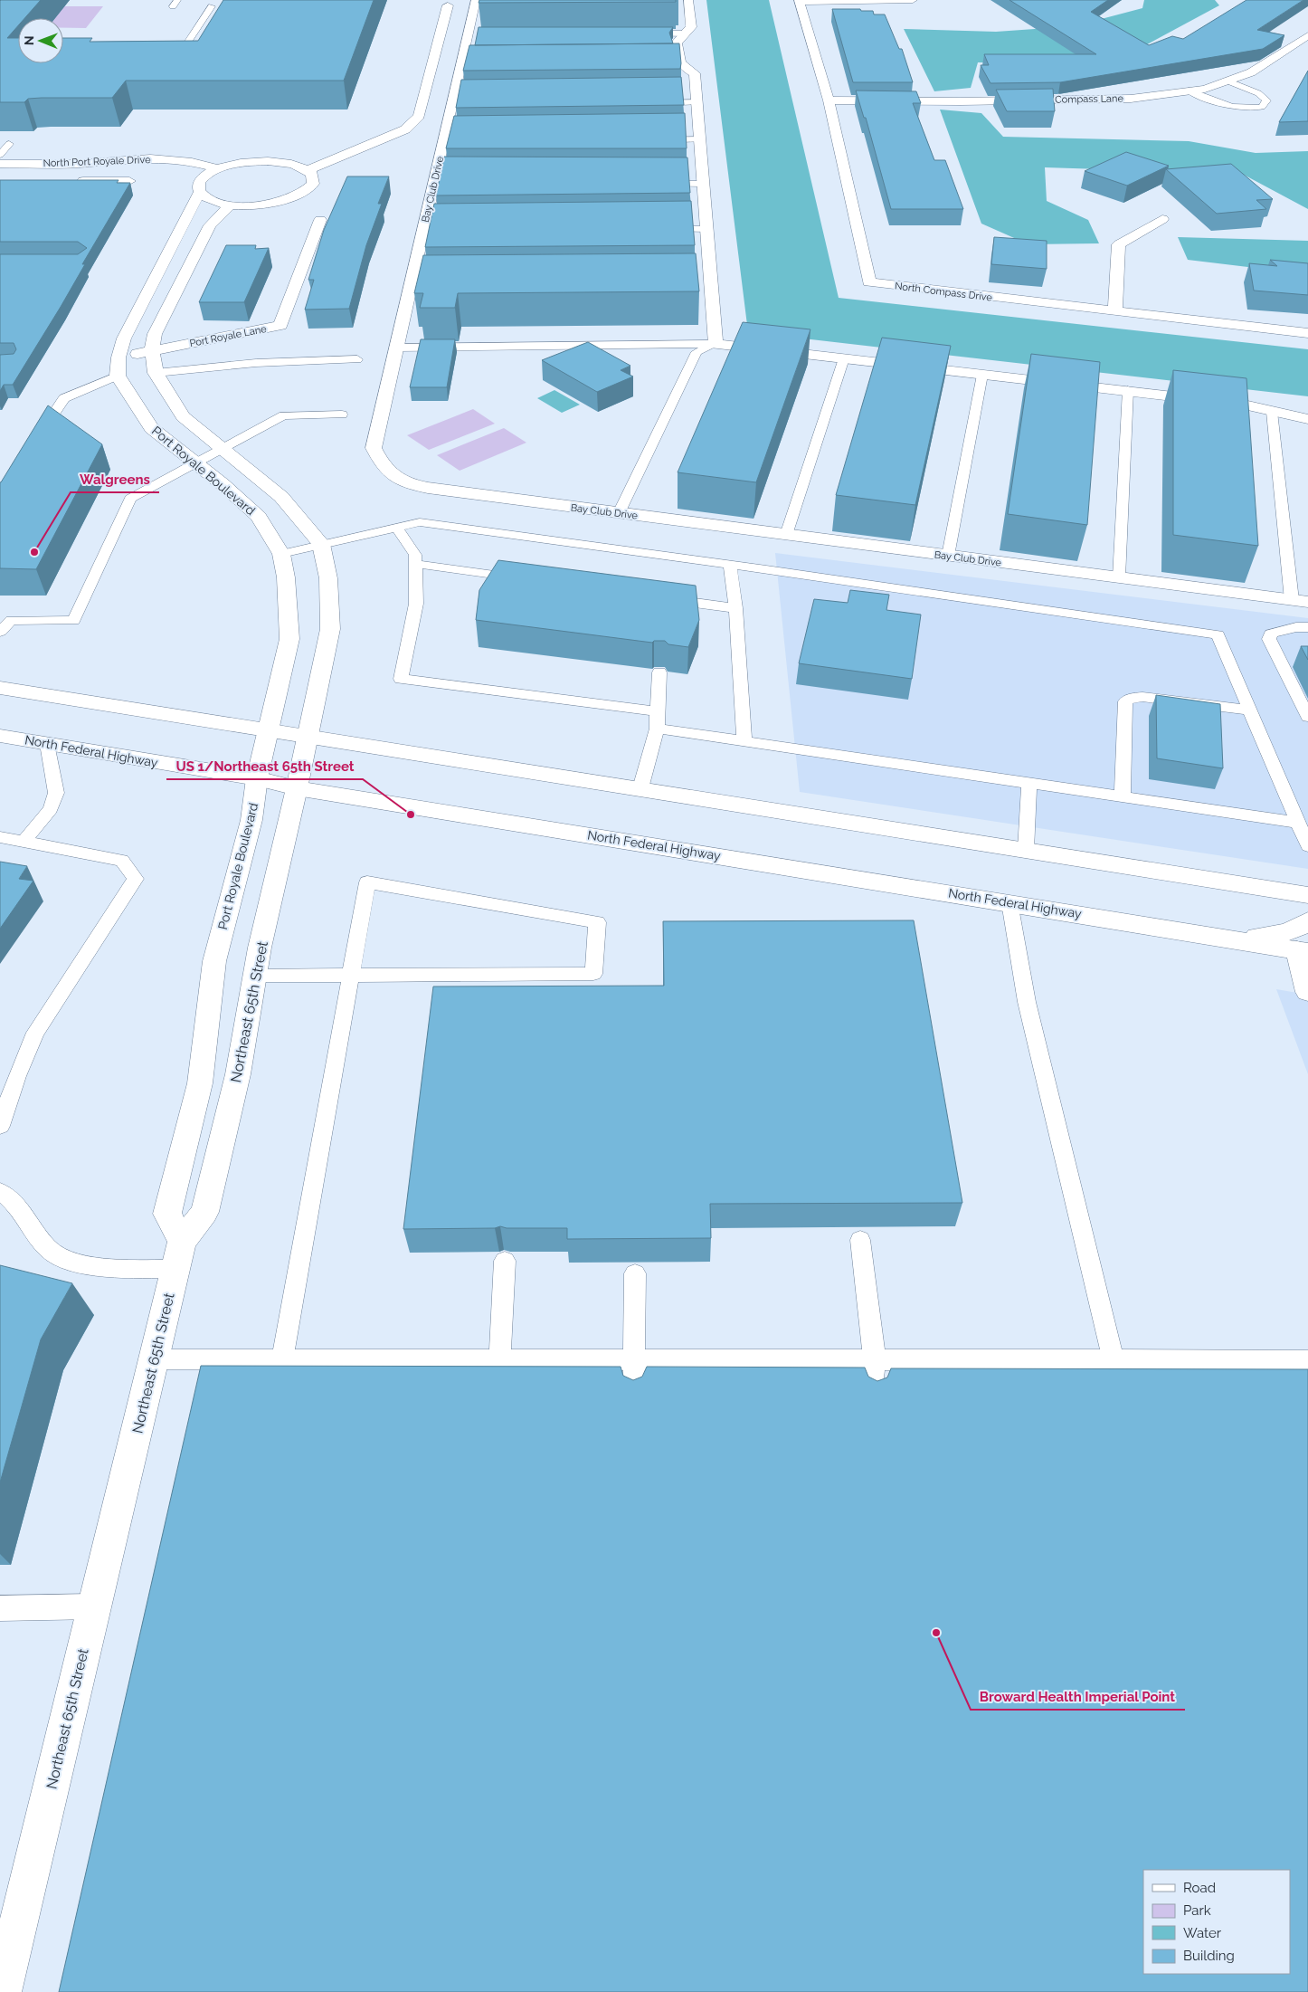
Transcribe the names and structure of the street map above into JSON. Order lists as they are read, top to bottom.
{
  "streets": {
    "street": [
      "Compass Lane",
      "North Port Royale Drive",
      "Bay Club Drive",
      "North Compass Drive",
      "Port Royale Lane",
      "Port Royale Boulevard",
      "North Federal Highway",
      "Northeast 65th Street"
    ]
  },
  "crossings": [
    ["Compass Lane", "North Compass Drive"],
    ["Port Royale Boulevard", "North Federal Highway"],
    ["Port Royale Boulevard", "Northeast 65th Street"],
    ["North Federal Highway", "Northeast 65th Street"]
  ],
  "places": ["Walgreens", "US 1/Northeast 65th Street", "Broward Health Imperial Point"],
  "legend": [
    "Road",
    "Park",
    "Water",
    "Building"
  ],
  "north": "left"
}
